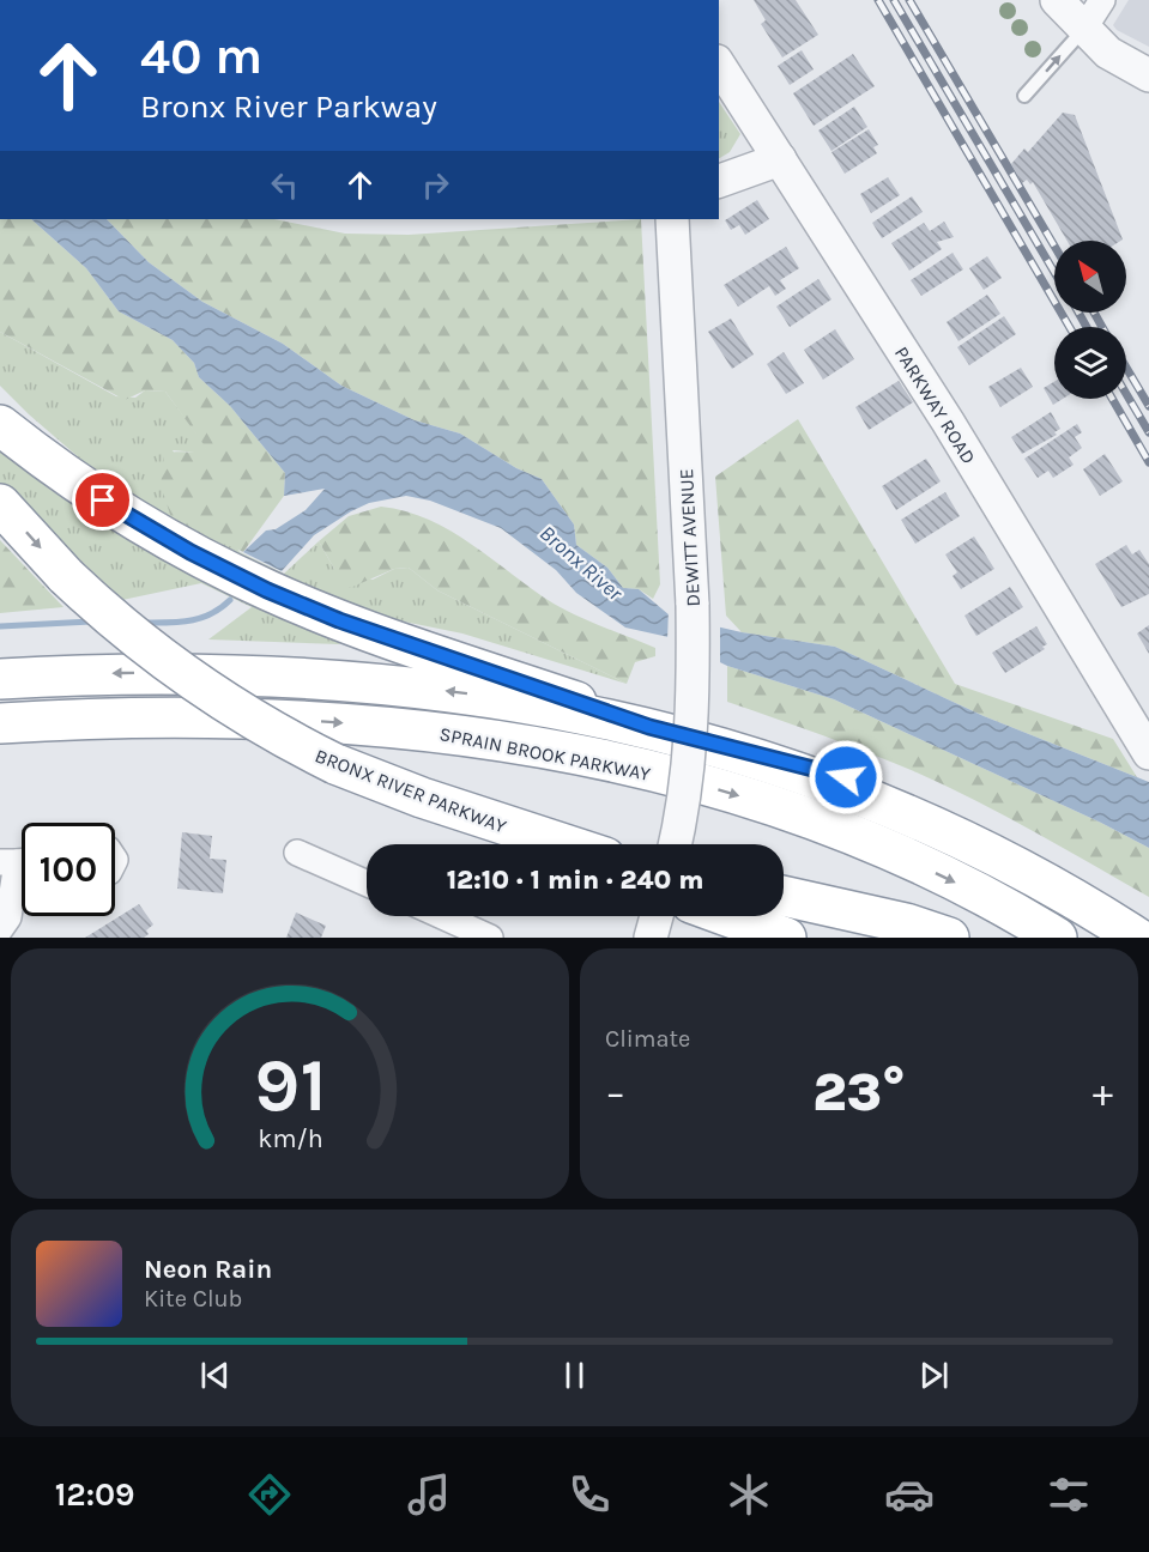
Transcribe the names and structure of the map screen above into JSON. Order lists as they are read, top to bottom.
{
  "streets": {
    "highway": ["SPRAIN BROOK PARKWAY", "BRONX RIVER PARKWAY"],
    "street": ["PARKWAY ROAD", "DEWITT AVENUE"]
  },
  "water": ["Bronx River"],
  "north": "top left",
  "page": {
    "turn": ["40 m", "Bronx River Parkway"],
    "limit": "100",
    "trip": "12:10 · 1 min · 240 m",
    "tile": "Climate",
    "heat": ["−", "23°", "+"],
    "song": ["Neon Rain", "Kite Club"],
    "tabs": "12:09",
    "gauge": ["91", "km/h"]
  }
}
